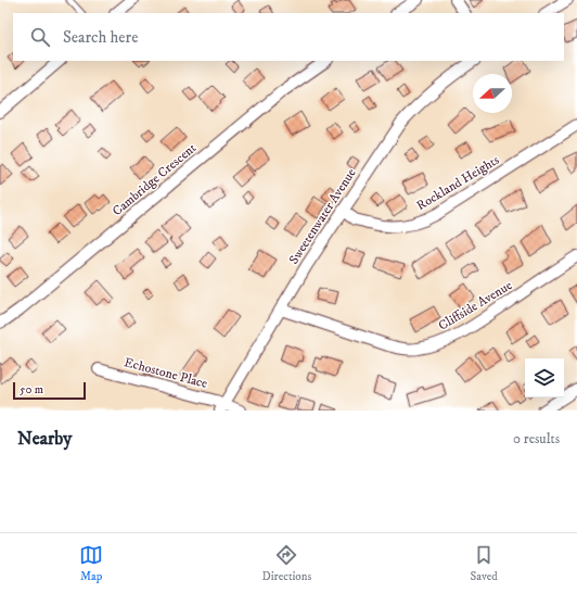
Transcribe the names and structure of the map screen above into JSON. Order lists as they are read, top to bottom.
{
  "streets": {
    "street": [
      "Cambridge Crescent",
      "Rockland Heights",
      "Sweetenwater Avenue",
      "Cliffside Avenue",
      "Echostone Place"
    ]
  },
  "crossings": [
    ["Rockland Heights", "Sweetenwater Avenue"],
    ["Sweetenwater Avenue", "Cliffside Avenue"],
    ["Sweetenwater Avenue", "Echostone Place"]
  ],
  "scale_bar": "50 m",
  "north": "left",
  "page": {
    "search": "Search here",
    "scale": "50 m",
    "heading": ["Nearby", "0 results"],
    "nav": ["Map", "Directions", "Saved"]
  }
}
